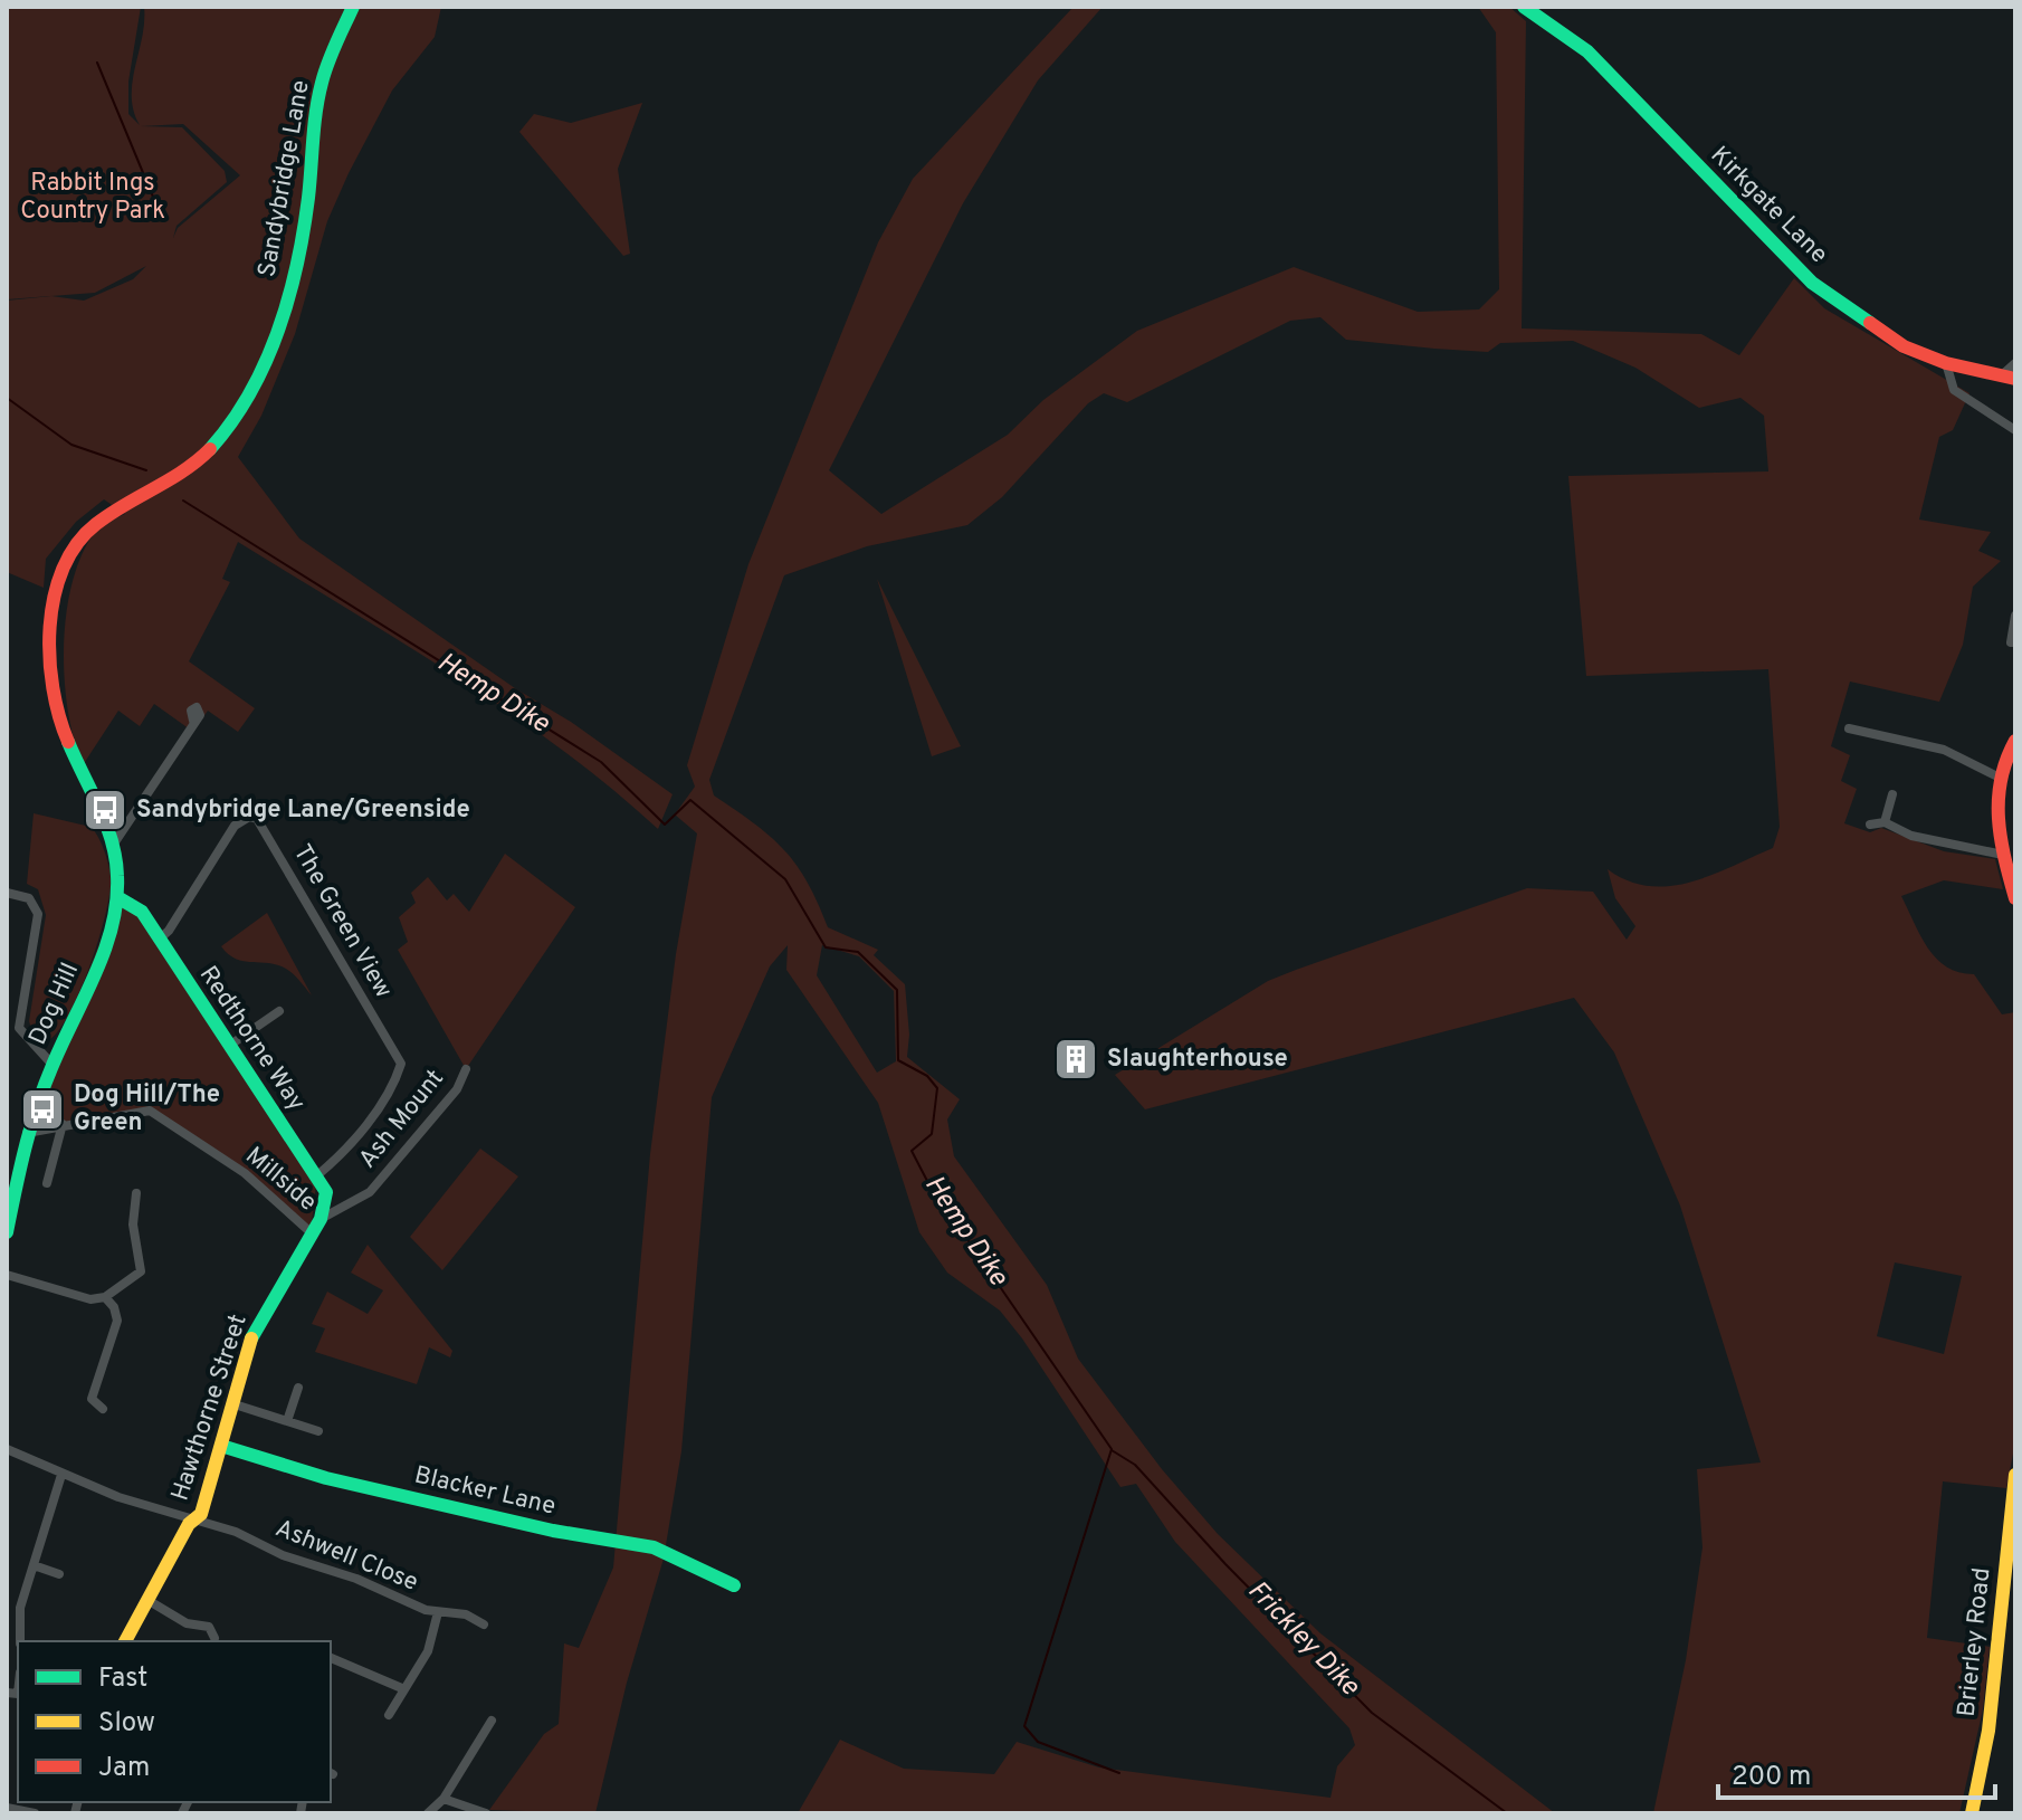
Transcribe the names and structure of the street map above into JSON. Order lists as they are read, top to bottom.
{
  "streets": {
    "street": [
      "Sandybridge Lane",
      "Kirkgate Lane",
      "The Green View",
      "Dog Hill",
      "Redthorne Way",
      "Ash Mount",
      "Millside",
      "Hawthorne Street",
      "Blacker Lane",
      "Ashwell Close",
      "Brierley Road"
    ]
  },
  "crossings": [
    ["Sandybridge Lane", "Dog Hill"],
    ["Sandybridge Lane", "Redthorne Way"],
    ["The Green View", "Redthorne Way"],
    ["Dog Hill", "Redthorne Way"],
    ["Dog Hill", "Millside"],
    ["Redthorne Way", "Ash Mount"],
    ["Redthorne Way", "Hawthorne Street"],
    ["Ash Mount", "Hawthorne Street"],
    ["Millside", "Hawthorne Street"],
    ["Hawthorne Street", "Blacker Lane"],
    ["Hawthorne Street", "Ashwell Close"]
  ],
  "water": ["Hemp Dike", "Frickley Dike"],
  "parks": ["Rabbit Ings Country Park"],
  "places": {
    "bus stop": ["Sandybridge Lane/Greenside", "Dog Hill/The Green"],
    "building": ["Slaughterhouse"]
  },
  "legend": ["Fast", "Slow", "Jam"],
  "scale_bar": "200 m"
}
